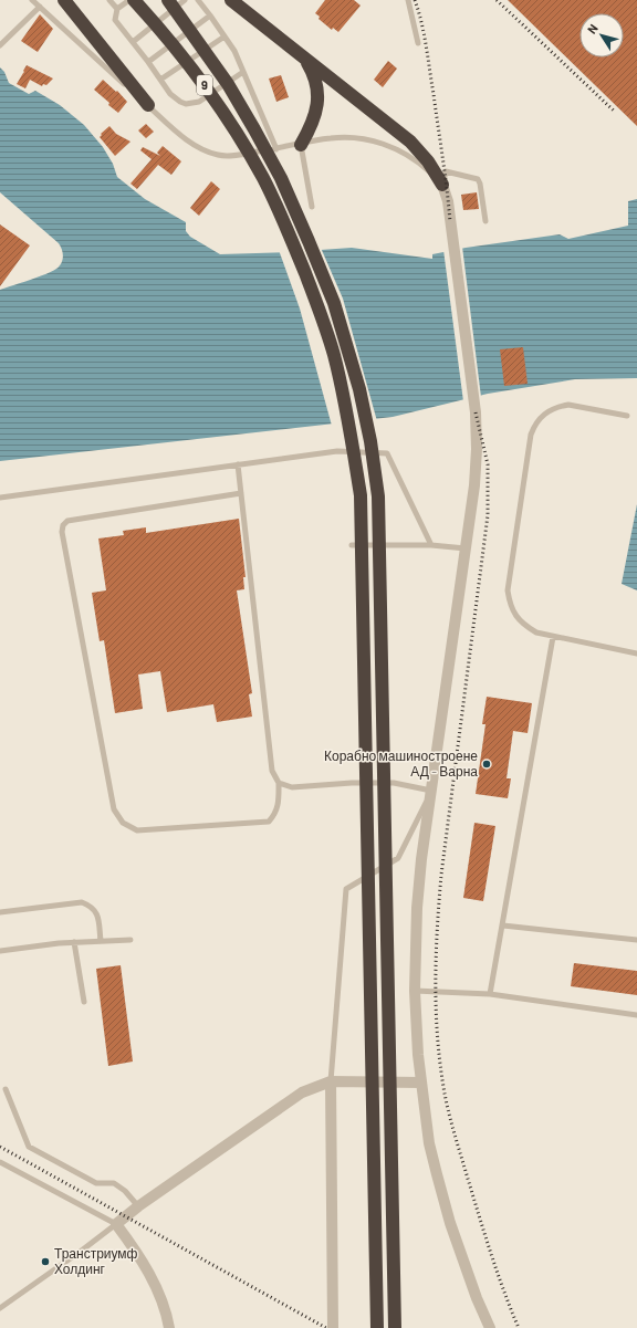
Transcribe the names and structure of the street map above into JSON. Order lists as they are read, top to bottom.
{
  "streets": {
    "highway": ["9"]
  },
  "places": ["Корабно машиностроене АД - Варна", "Транстриумф Холдинг"],
  "north": "top left"
}
